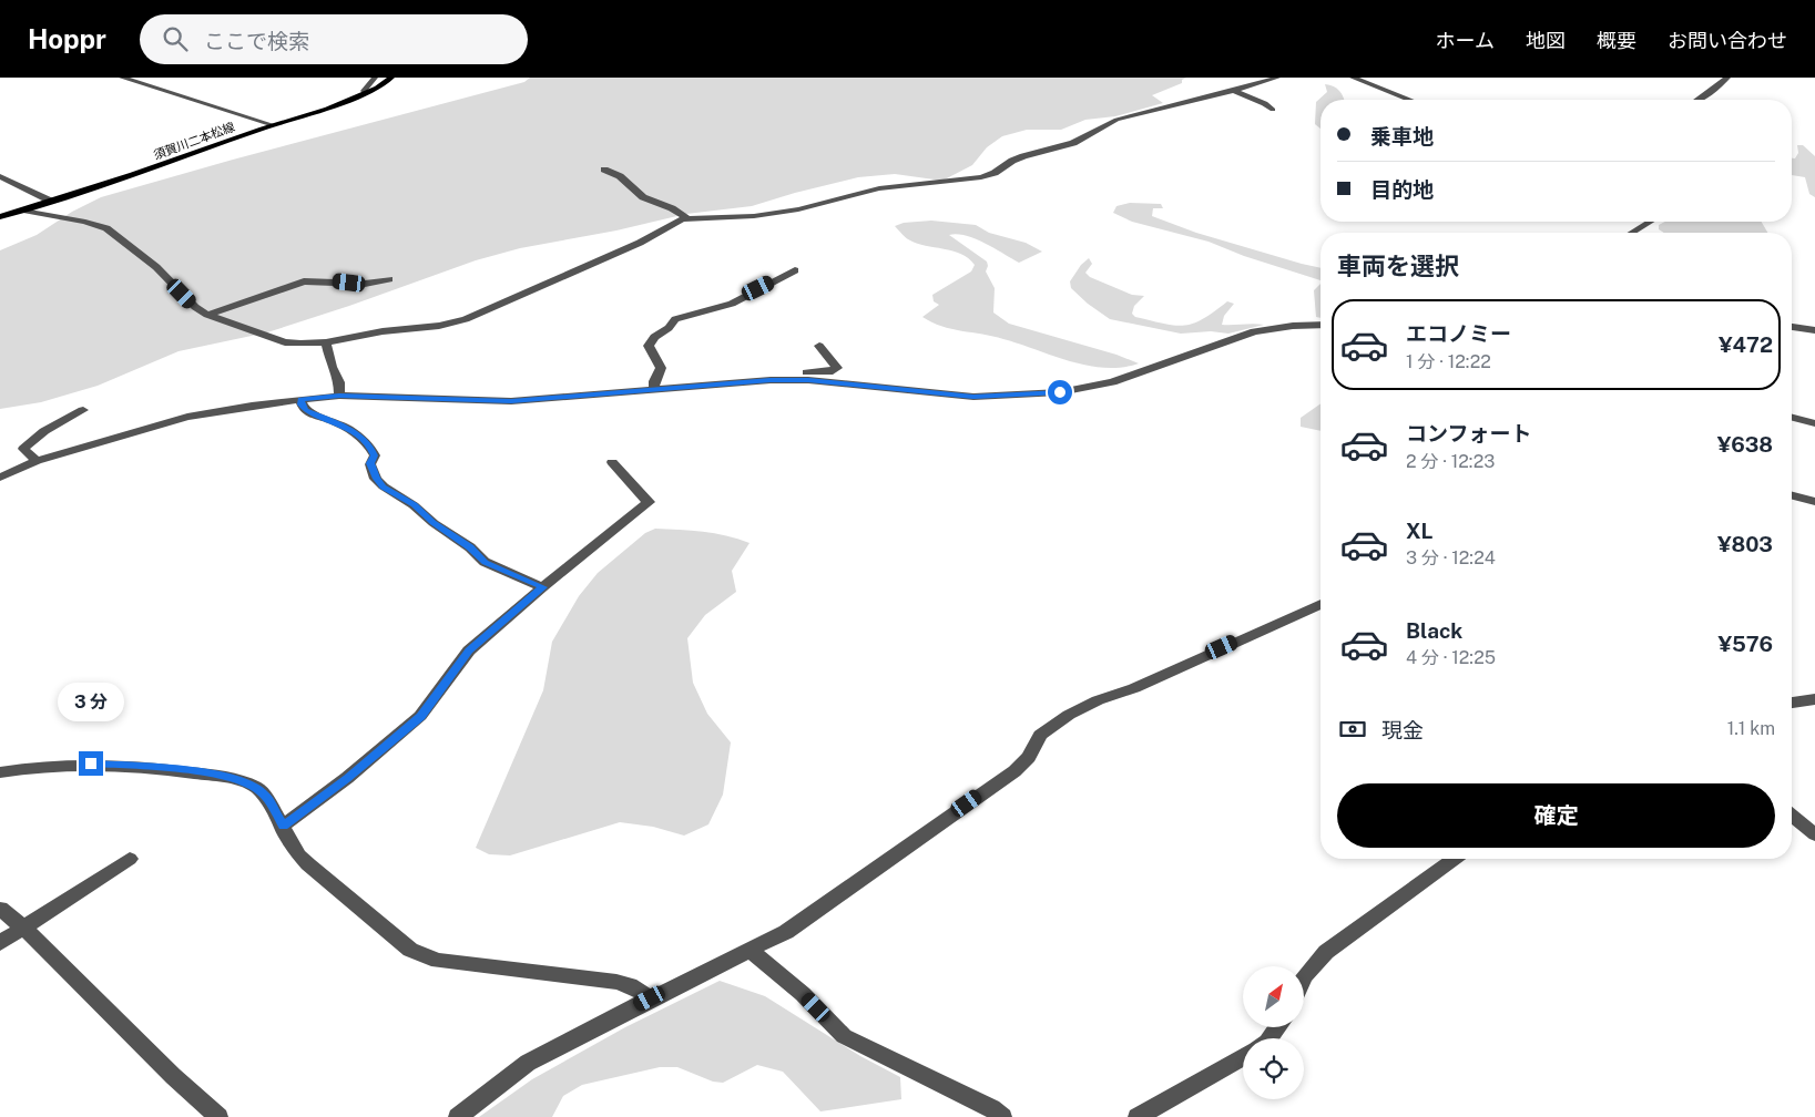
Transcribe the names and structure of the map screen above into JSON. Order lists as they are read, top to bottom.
{
  "streets": {
    "main road": ["須賀川二本松線"]
  },
  "north": "top right",
  "page": {
    "header": "Hoppr",
    "search": "ここで検索",
    "nav": [
      "ホーム",
      "地図",
      "概要",
      "お問い合わせ"
    ],
    "banner": ["乗車地", "目的地"],
    "heading": "車両を選択",
    "list": [
      {
        "name": "エコノミー",
        "note": "1 分 · 12:22",
        "value": "¥472"
      },
      {
        "name": "コンフォート",
        "note": "2 分 · 12:23",
        "value": "¥638"
      },
      {
        "name": "XL",
        "note": "3 分 · 12:24",
        "value": "¥803"
      },
      {
        "name": "Black",
        "note": "4 分 · 12:25",
        "value": "¥576"
      }
    ],
    "bubble": "3 分",
    "pay": ["現金", "1.1 km"],
    "buttons": "確定"
  }
}
